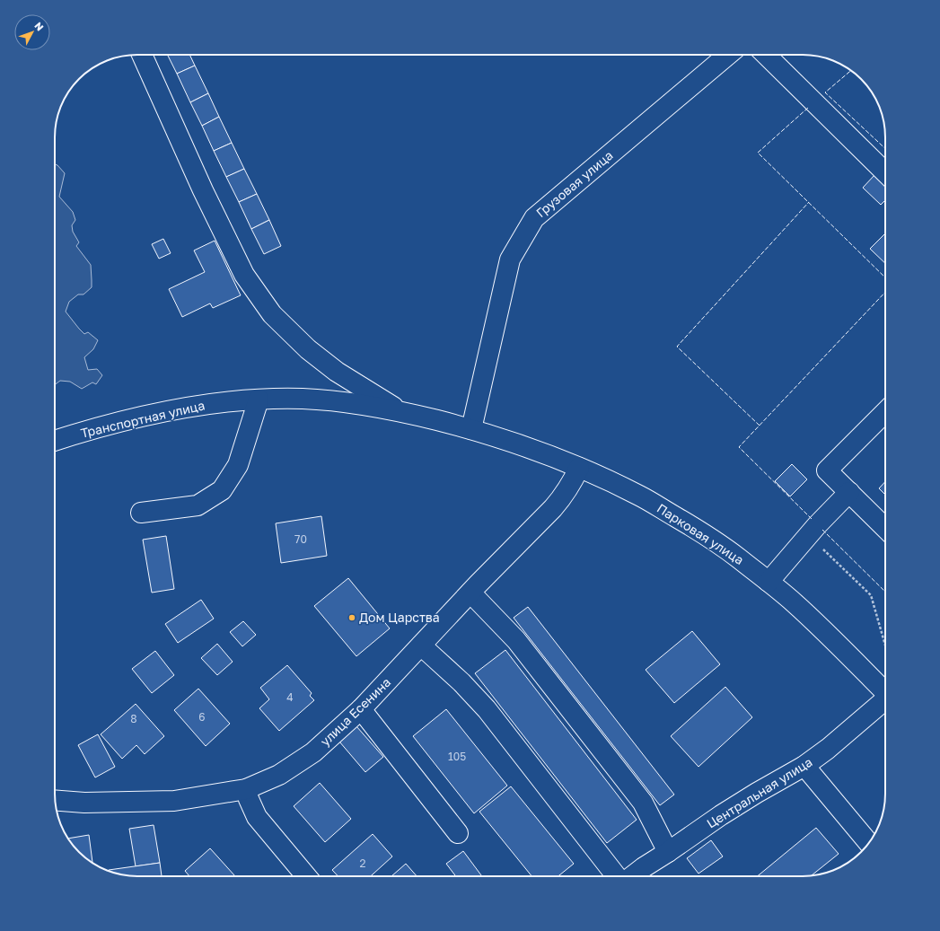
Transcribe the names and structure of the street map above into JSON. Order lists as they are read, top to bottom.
{
  "streets": {
    "street": [
      "Грузовая улица",
      "Транспортная улица",
      "Парковая улица",
      "улица Есенина",
      "Центральная улица"
    ]
  },
  "crossings": [
    ["Грузовая улица", "Транспортная улица"],
    ["Грузовая улица", "Парковая улица"],
    ["Транспортная улица", "Парковая улица"],
    ["Парковая улица", "улица Есенина"]
  ],
  "places": ["Дом Царства"],
  "house_numbers": [
    "70",
    "4",
    "6",
    "8",
    "105",
    "2"
  ],
  "north": "top right"
}
